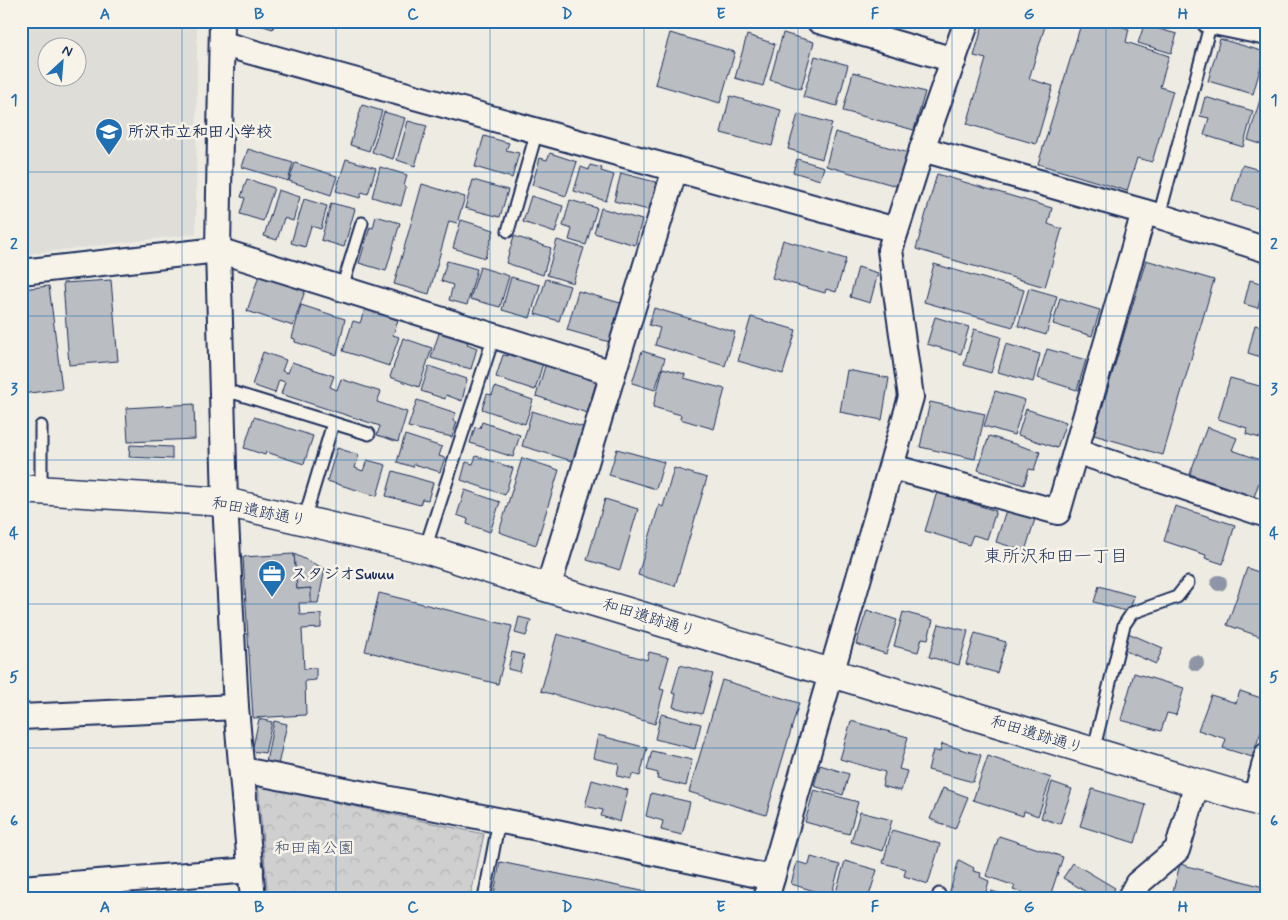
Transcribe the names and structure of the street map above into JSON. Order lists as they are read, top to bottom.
{
  "streets": {
    "street": ["和田遺跡通り"]
  },
  "districts": ["東所沢和田一丁目"],
  "parks": ["和田南公園"],
  "places": {
    "school or university": ["所沢市立和田小学校"],
    "office": ["スタジオSuuuu"]
  },
  "north": "top right",
  "grid": {
    "columns": [
      "A",
      "B",
      "C",
      "D",
      "E",
      "F",
      "G",
      "H"
    ],
    "rows": [
      "1",
      "2",
      "3",
      "4",
      "5",
      "6"
    ]
  }
}
